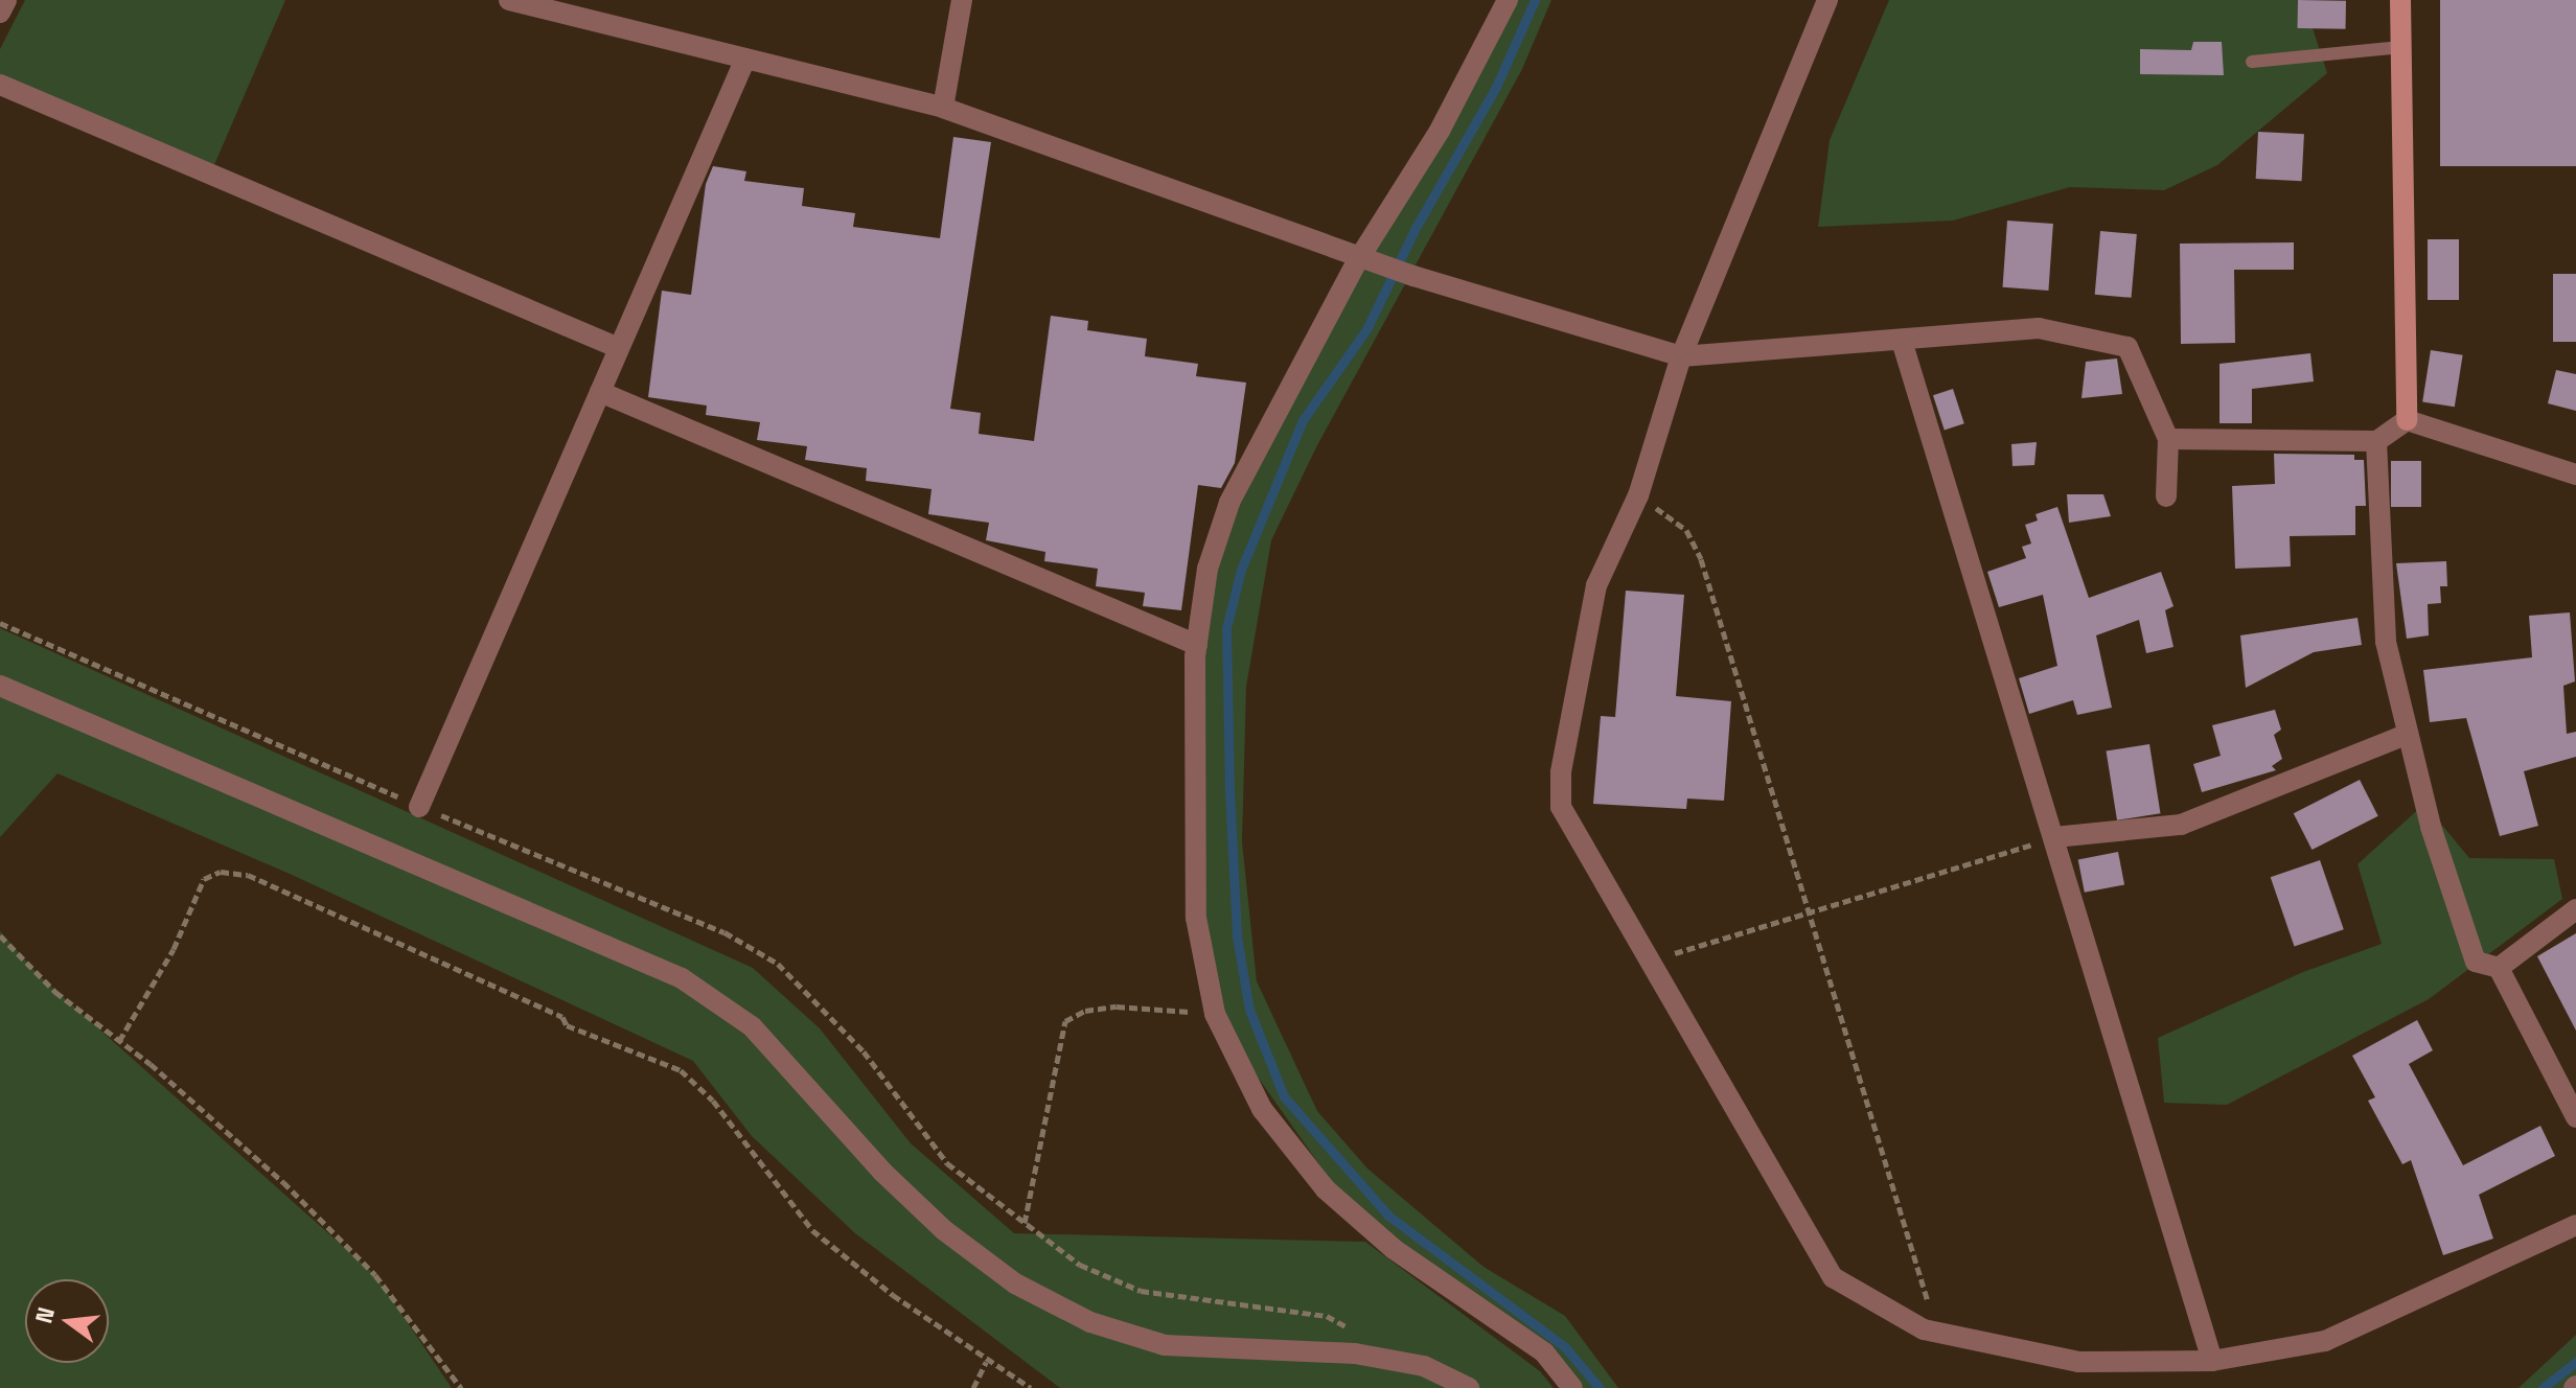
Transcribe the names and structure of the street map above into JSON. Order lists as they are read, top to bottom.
{
  "north": "left"
}
